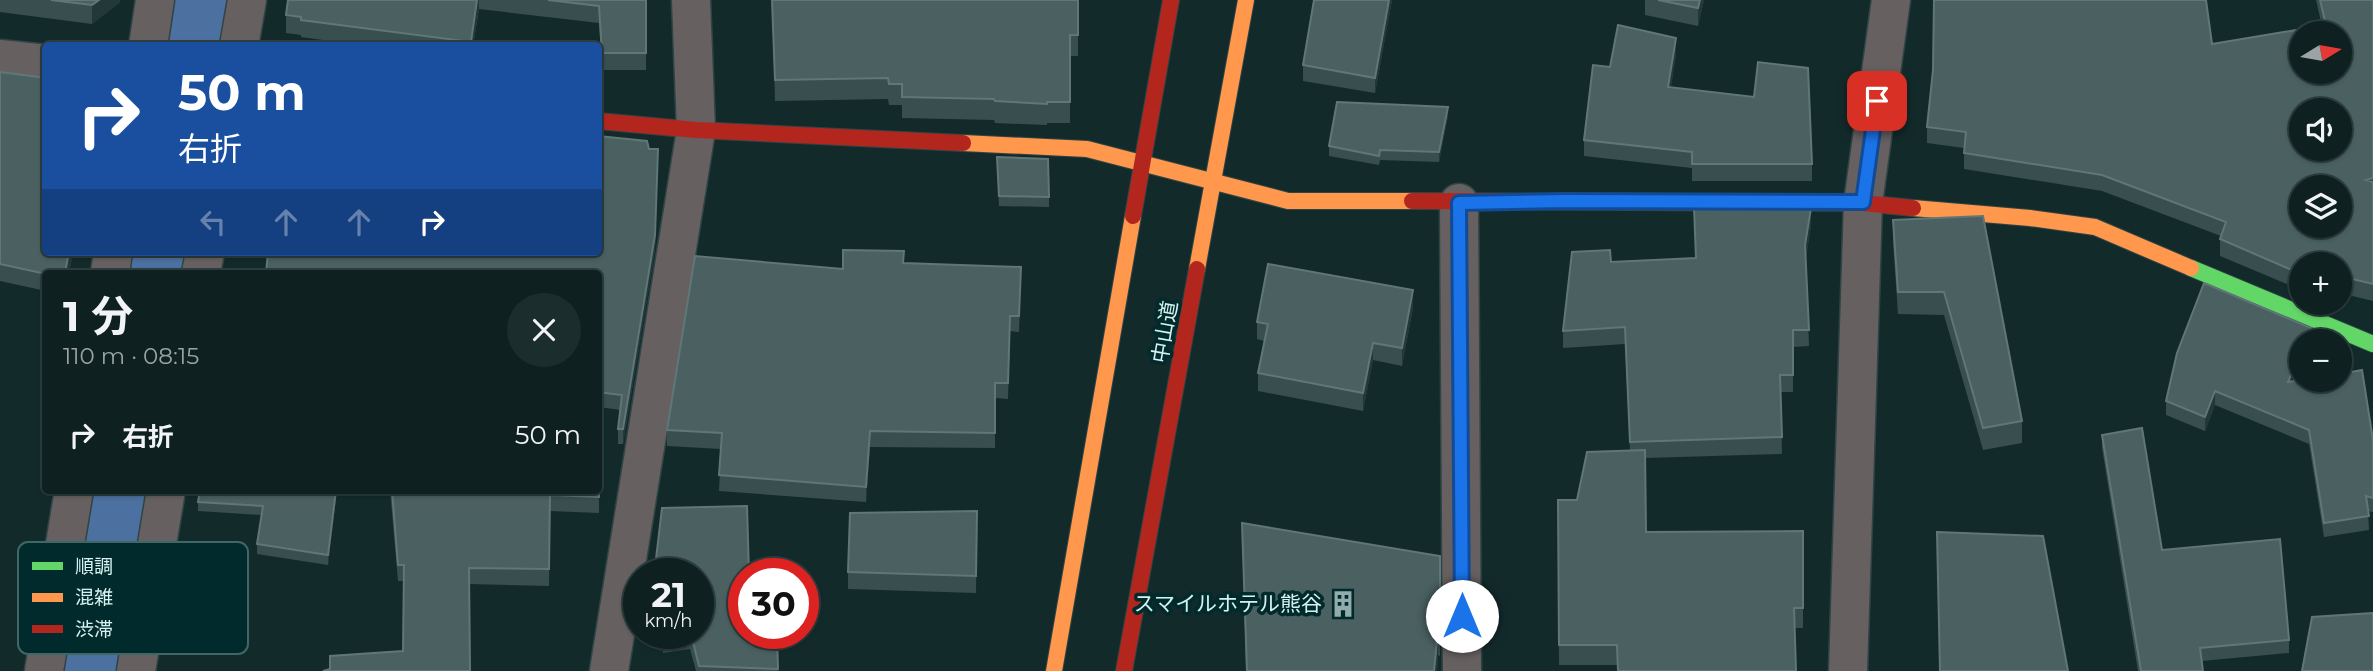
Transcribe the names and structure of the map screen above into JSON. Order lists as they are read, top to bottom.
{
  "streets": {
    "main road": ["中山道"]
  },
  "places": {
    "building": ["スマイルホテル熊谷"]
  },
  "legend": ["順調", "混雑", "渋滞"],
  "north": "right",
  "page": {
    "map_buttons": ["+", "−"],
    "turn": ["50 m", "右折"],
    "heading": ["1 分", "110 m · 08:15"],
    "list": [
      {
        "name": "右折",
        "value": "50 m"
      }
    ],
    "speed": "21 km/h",
    "limit": "30"
  }
}
